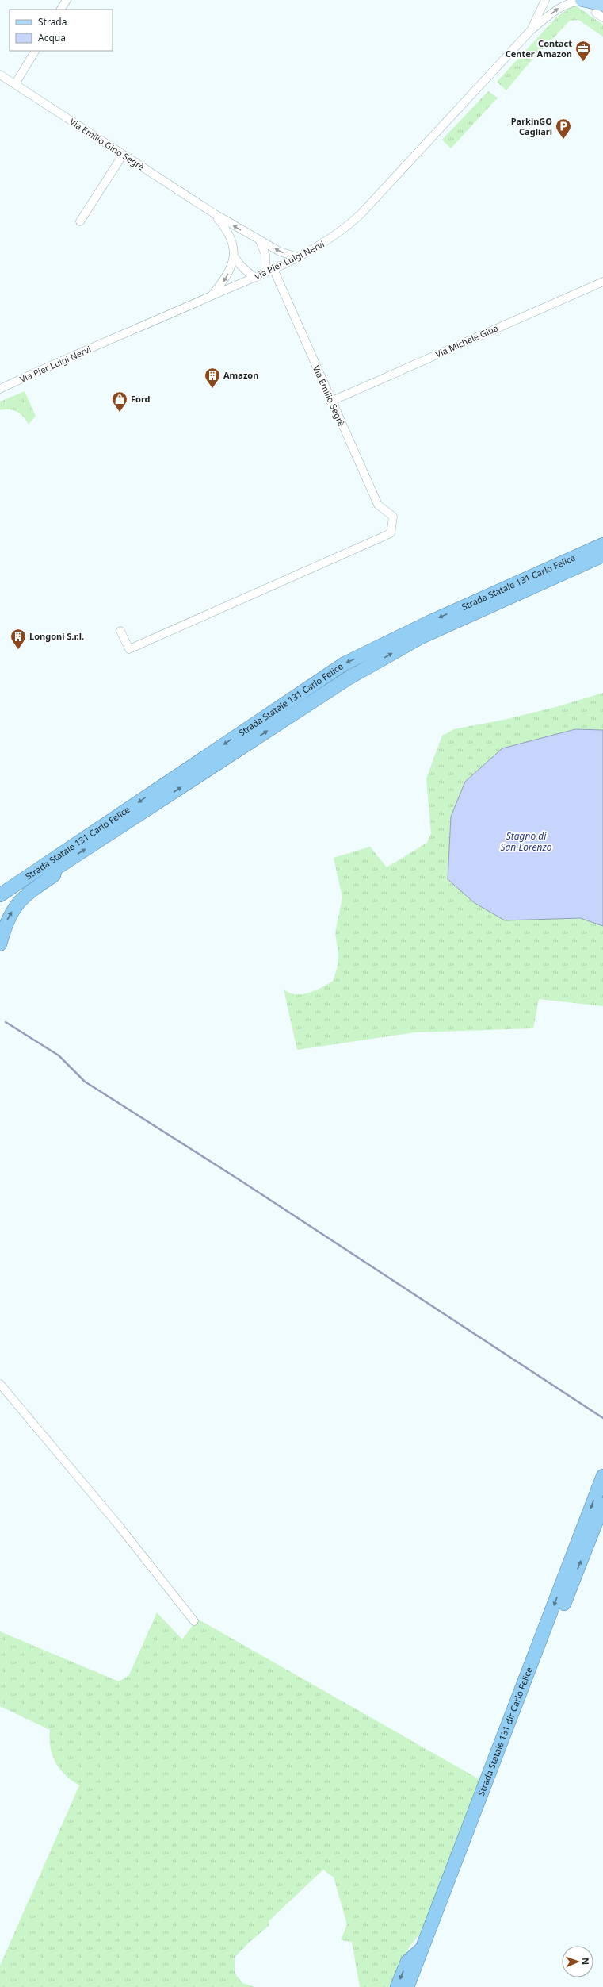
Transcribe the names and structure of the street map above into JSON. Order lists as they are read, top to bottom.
{
  "streets": {
    "highway": ["Strada Statale 131 Carlo Felice", "Strada Statale 131 dir Carlo Felice"],
    "street": [
      "Via Emilio Gino Segrè",
      "Via Pier Luigi Nervi",
      "Via Michele Giua",
      "Via Emilio Segrè"
    ]
  },
  "crossings": [
    ["Via Pier Luigi Nervi", "Via Emilio Segrè"],
    ["Via Michele Giua", "Via Emilio Segrè"]
  ],
  "water": ["Stagno di San Lorenzo"],
  "places": {
    "office": ["Contact Center Amazon"],
    "parking": ["ParkinGO Cagliari"],
    "building": ["Amazon", "Longoni S.r.l."],
    "shop": ["Ford"]
  },
  "legend": ["Strada", "Acqua"],
  "north": "right"
}
